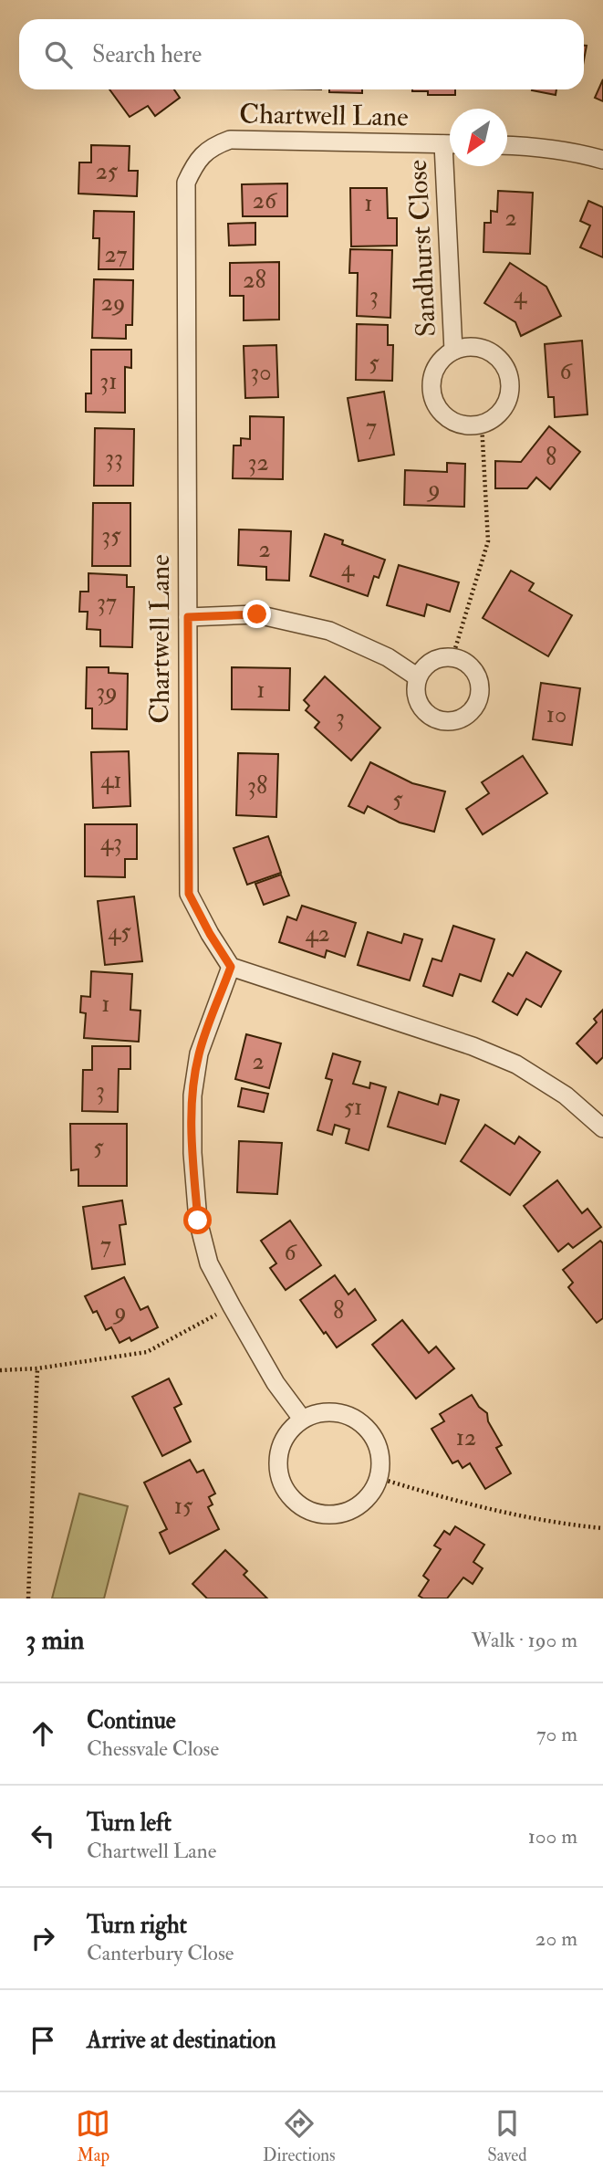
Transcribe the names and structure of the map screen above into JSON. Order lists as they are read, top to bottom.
{
  "streets": {
    "street": ["Chartwell Lane", "Sandhurst Close"]
  },
  "house_numbers": [
    "25",
    "26",
    "1",
    "2",
    "27",
    "28",
    "3",
    "4",
    "29",
    "5",
    "6",
    "30",
    "31",
    "7",
    "8",
    "33",
    "32",
    "9",
    "35",
    "2",
    "4",
    "37",
    "1",
    "39",
    "10",
    "3",
    "41",
    "38",
    "5",
    "43",
    "45",
    "42",
    "1",
    "2",
    "3",
    "51",
    "5",
    "7",
    "6",
    "8",
    "9",
    "12",
    "15"
  ],
  "north": "bottom left",
  "page": {
    "search": "Search here",
    "heading": ["3 min", "Walk · 190 m"],
    "list": [
      ["Continue", "Chessvale Close", "70 m"],
      ["Turn left", "Chartwell Lane", "100 m"],
      ["Turn right", "Canterbury Close", "20 m"],
      "Arrive at destination"
    ],
    "nav": ["Map", "Directions", "Saved"]
  }
}
